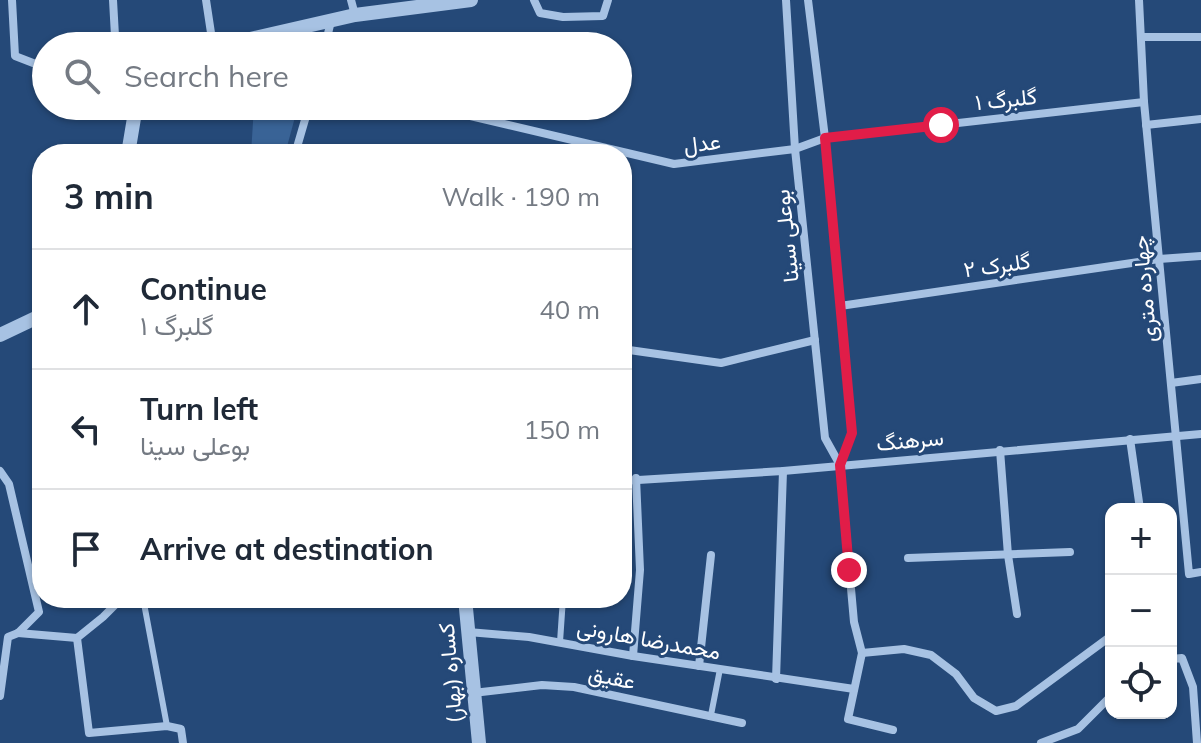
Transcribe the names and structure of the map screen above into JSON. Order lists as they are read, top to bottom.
{
  "streets": {
    "street": [
      "گلبرگ ۱",
      "عدل",
      "بوعلی سینا",
      "گلبرک ۲",
      "چهارده متری",
      "سرهنگ",
      "محمدرضا هارونی",
      "کساره (بهار)",
      "عقیق"
    ]
  },
  "crossings": [
    ["گلبرگ ۱", "عدل"],
    ["گلبرگ ۱", "بوعلی سینا"],
    ["گلبرگ ۱", "چهارده متری"],
    ["عدل", "بوعلی سینا"],
    ["بوعلی سینا", "گلبرک ۲"],
    ["بوعلی سینا", "سرهنگ"],
    ["بوعلی سینا", "محمدرضا هارونی"],
    ["گلبرک ۲", "چهارده متری"],
    ["چهارده متری", "سرهنگ"],
    ["محمدرضا هارونی", "کساره (بهار)"],
    ["کساره (بهار)", "عقیق"]
  ],
  "page": {
    "search": "Search here",
    "heading": ["3 min", "Walk · 190 m"],
    "list": [
      ["Continue", "گلبرگ ۱", "40 m"],
      ["Turn left", "بوعلی سینا", "150 m"],
      "Arrive at destination"
    ],
    "map_buttons": ["+", "−"]
  }
}
